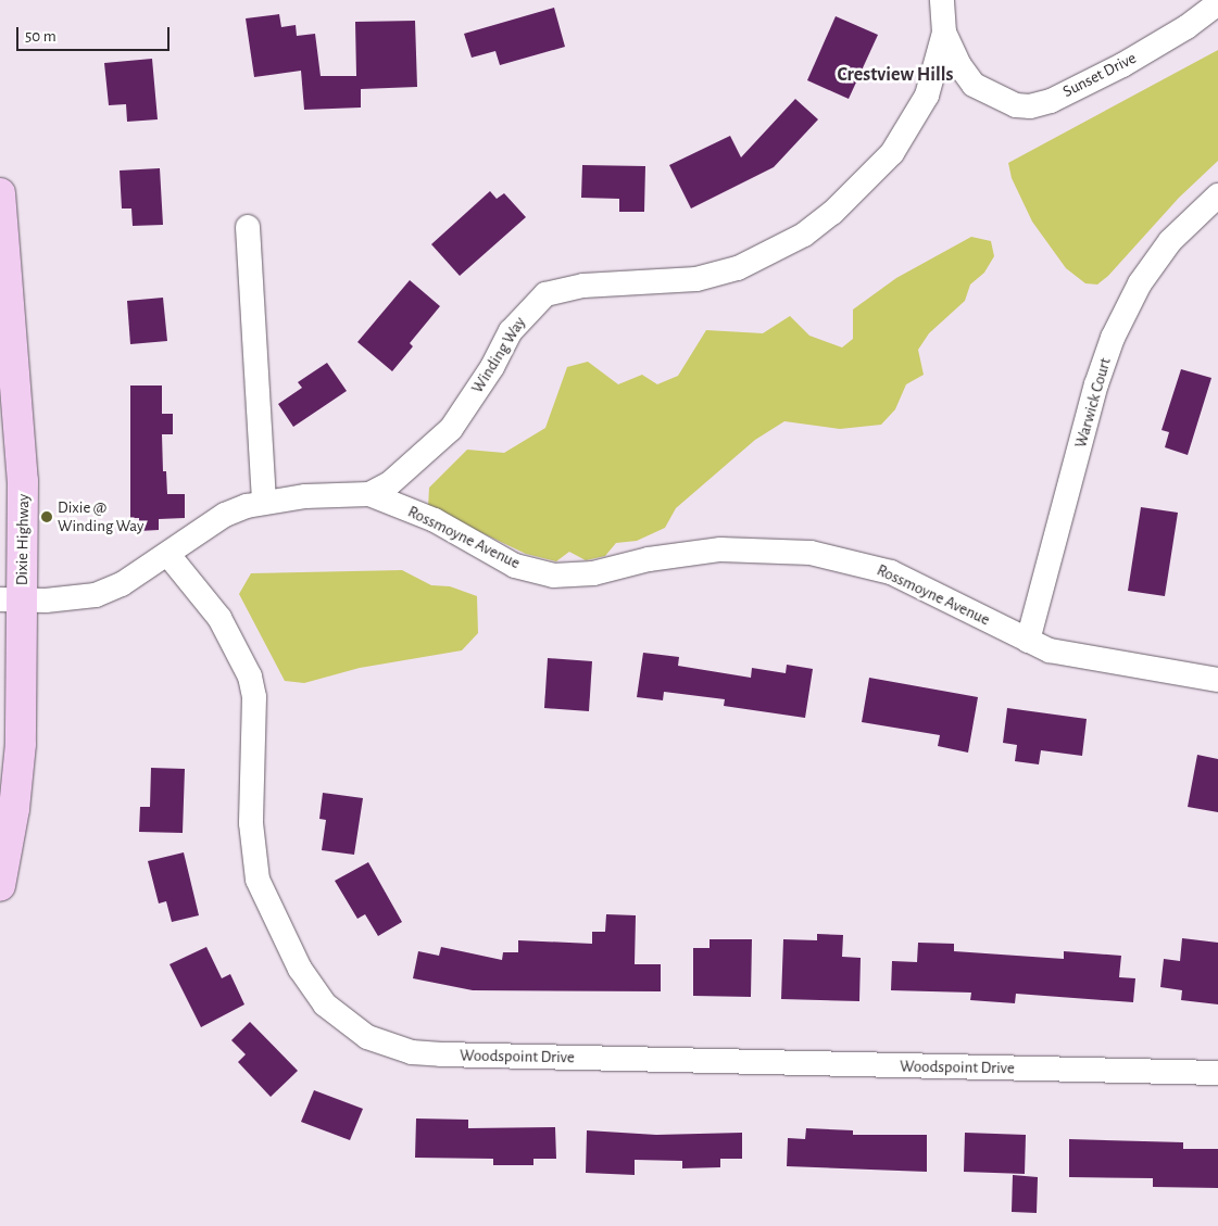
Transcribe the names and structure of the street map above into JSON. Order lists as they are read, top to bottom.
{
  "streets": {
    "main road": ["Dixie Highway"],
    "street": [
      "Sunset Drive",
      "Winding Way",
      "Warwick Court",
      "Rossmoyne Avenue",
      "Woodspoint Drive"
    ]
  },
  "crossings": [
    ["Sunset Drive", "Winding Way"],
    ["Winding Way", "Rossmoyne Avenue"],
    ["Winding Way", "Dixie Highway"],
    ["Winding Way", "Woodspoint Drive"],
    ["Warwick Court", "Rossmoyne Avenue"]
  ],
  "districts": ["Crestview Hills"],
  "places": ["Dixie @ Winding Way"],
  "scale_bar": "50 m"
}
